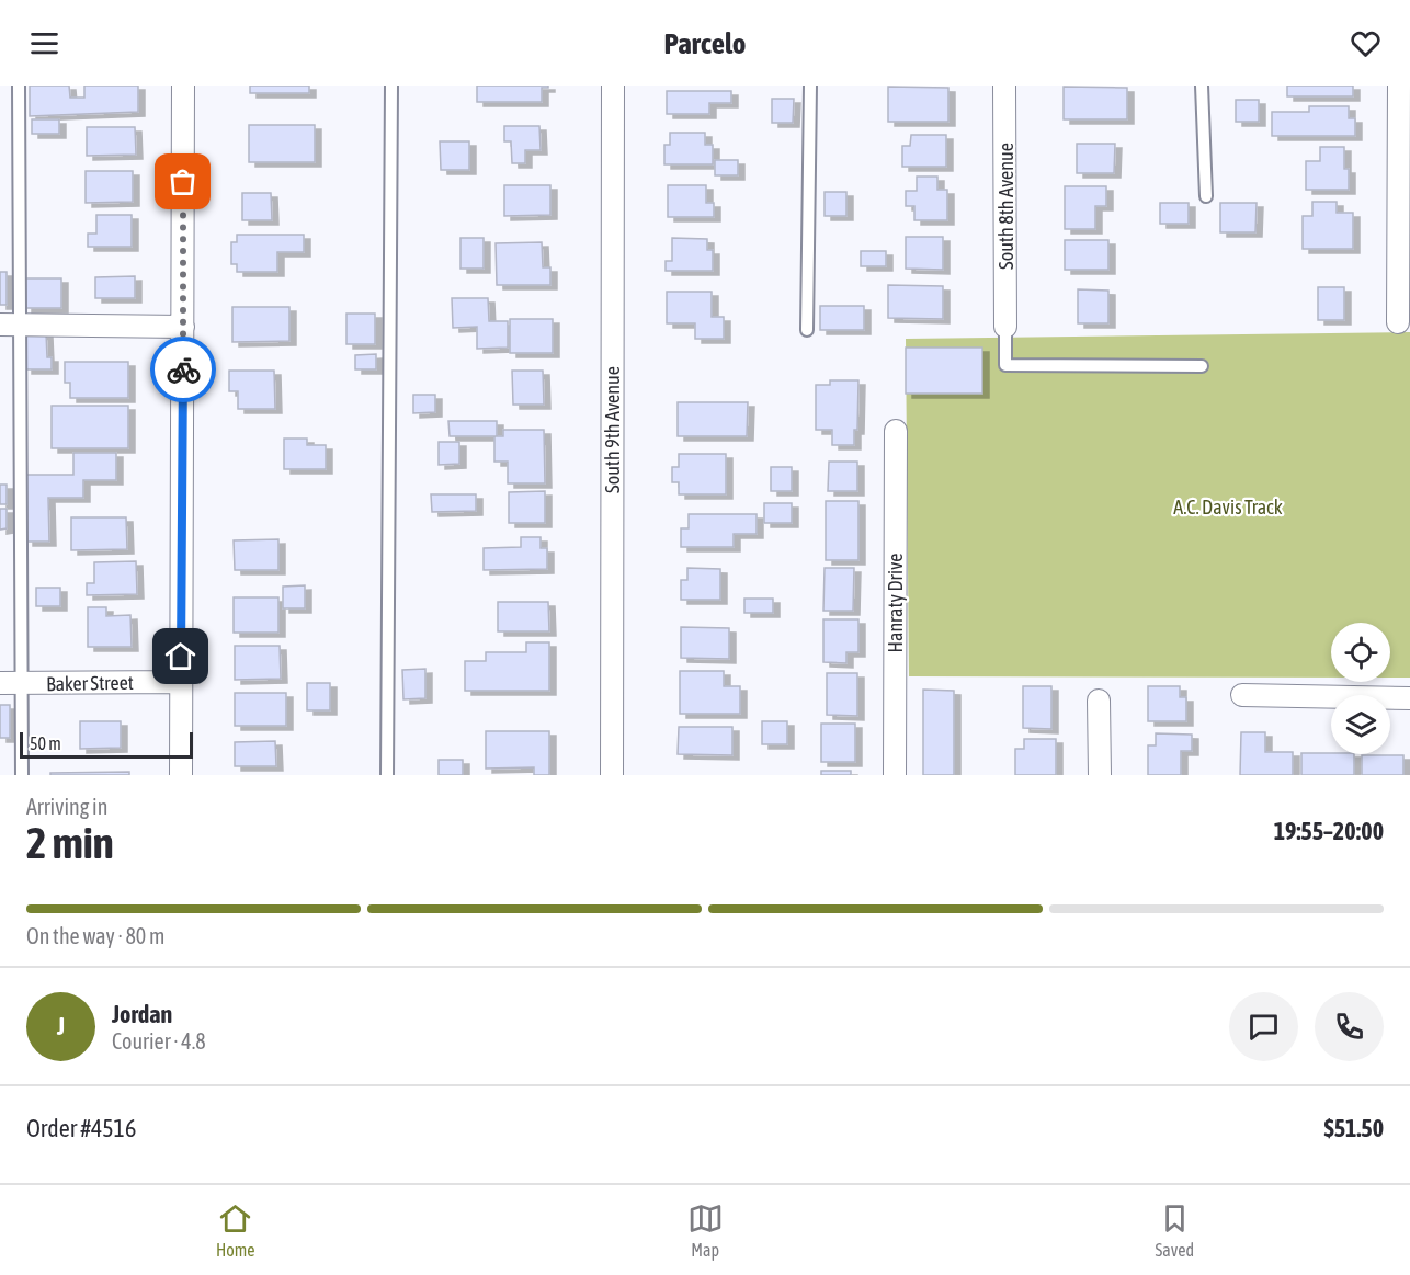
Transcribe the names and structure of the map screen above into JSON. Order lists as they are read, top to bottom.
{
  "streets": {
    "street": [
      "South 8th Avenue",
      "South 9th Avenue",
      "Hanraty Drive",
      "Baker Street"
    ]
  },
  "parks": ["A.C. Davis Track"],
  "scale_bar": "50 m",
  "page": {
    "header": "Parcelo",
    "scale": "50 m",
    "heading": ["2 min", "Arriving in", "19:55–20:00"],
    "panel": [
      "Jordan",
      "Courier · 4.8",
      "Order #4516",
      "$51.50"
    ],
    "bar": "On the way · 80 m",
    "round": "J",
    "tabs": ["Home", "Map", "Saved"]
  }
}
